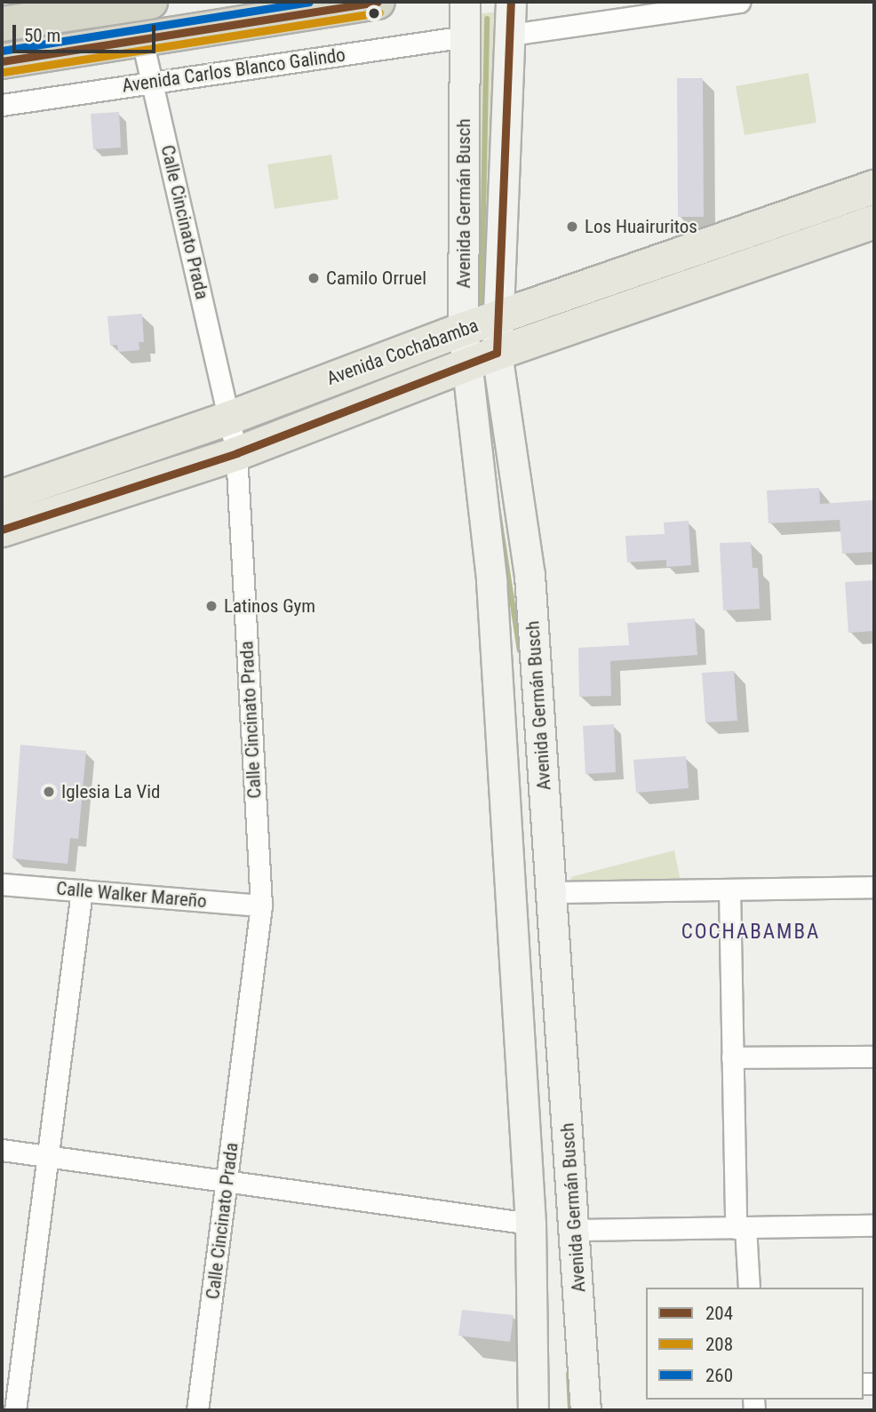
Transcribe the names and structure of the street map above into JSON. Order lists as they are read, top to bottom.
{
  "streets": {
    "main road": ["Avenida Cochabamba"],
    "street": [
      "Avenida Carlos Blanco Galindo",
      "Avenida Germán Busch",
      "Calle Cincinato Prada",
      "Calle Walker Mareño"
    ]
  },
  "crossings": [
    ["Avenida Carlos Blanco Galindo", "Avenida Germán Busch"],
    ["Avenida Carlos Blanco Galindo", "Calle Cincinato Prada"],
    ["Avenida Germán Busch", "Avenida Cochabamba"],
    ["Calle Cincinato Prada", "Avenida Cochabamba"],
    ["Calle Cincinato Prada", "Calle Walker Mareño"]
  ],
  "districts": ["COCHABAMBA"],
  "places": [
    "Los Huairuritos",
    "Camilo Orruel",
    "Latinos Gym",
    "Iglesia La Vid"
  ],
  "lines": ["transit line 204", "transit line 260", "transit line 208"],
  "legend": ["204", "208", "260"],
  "scale_bar": "50 m"
}
